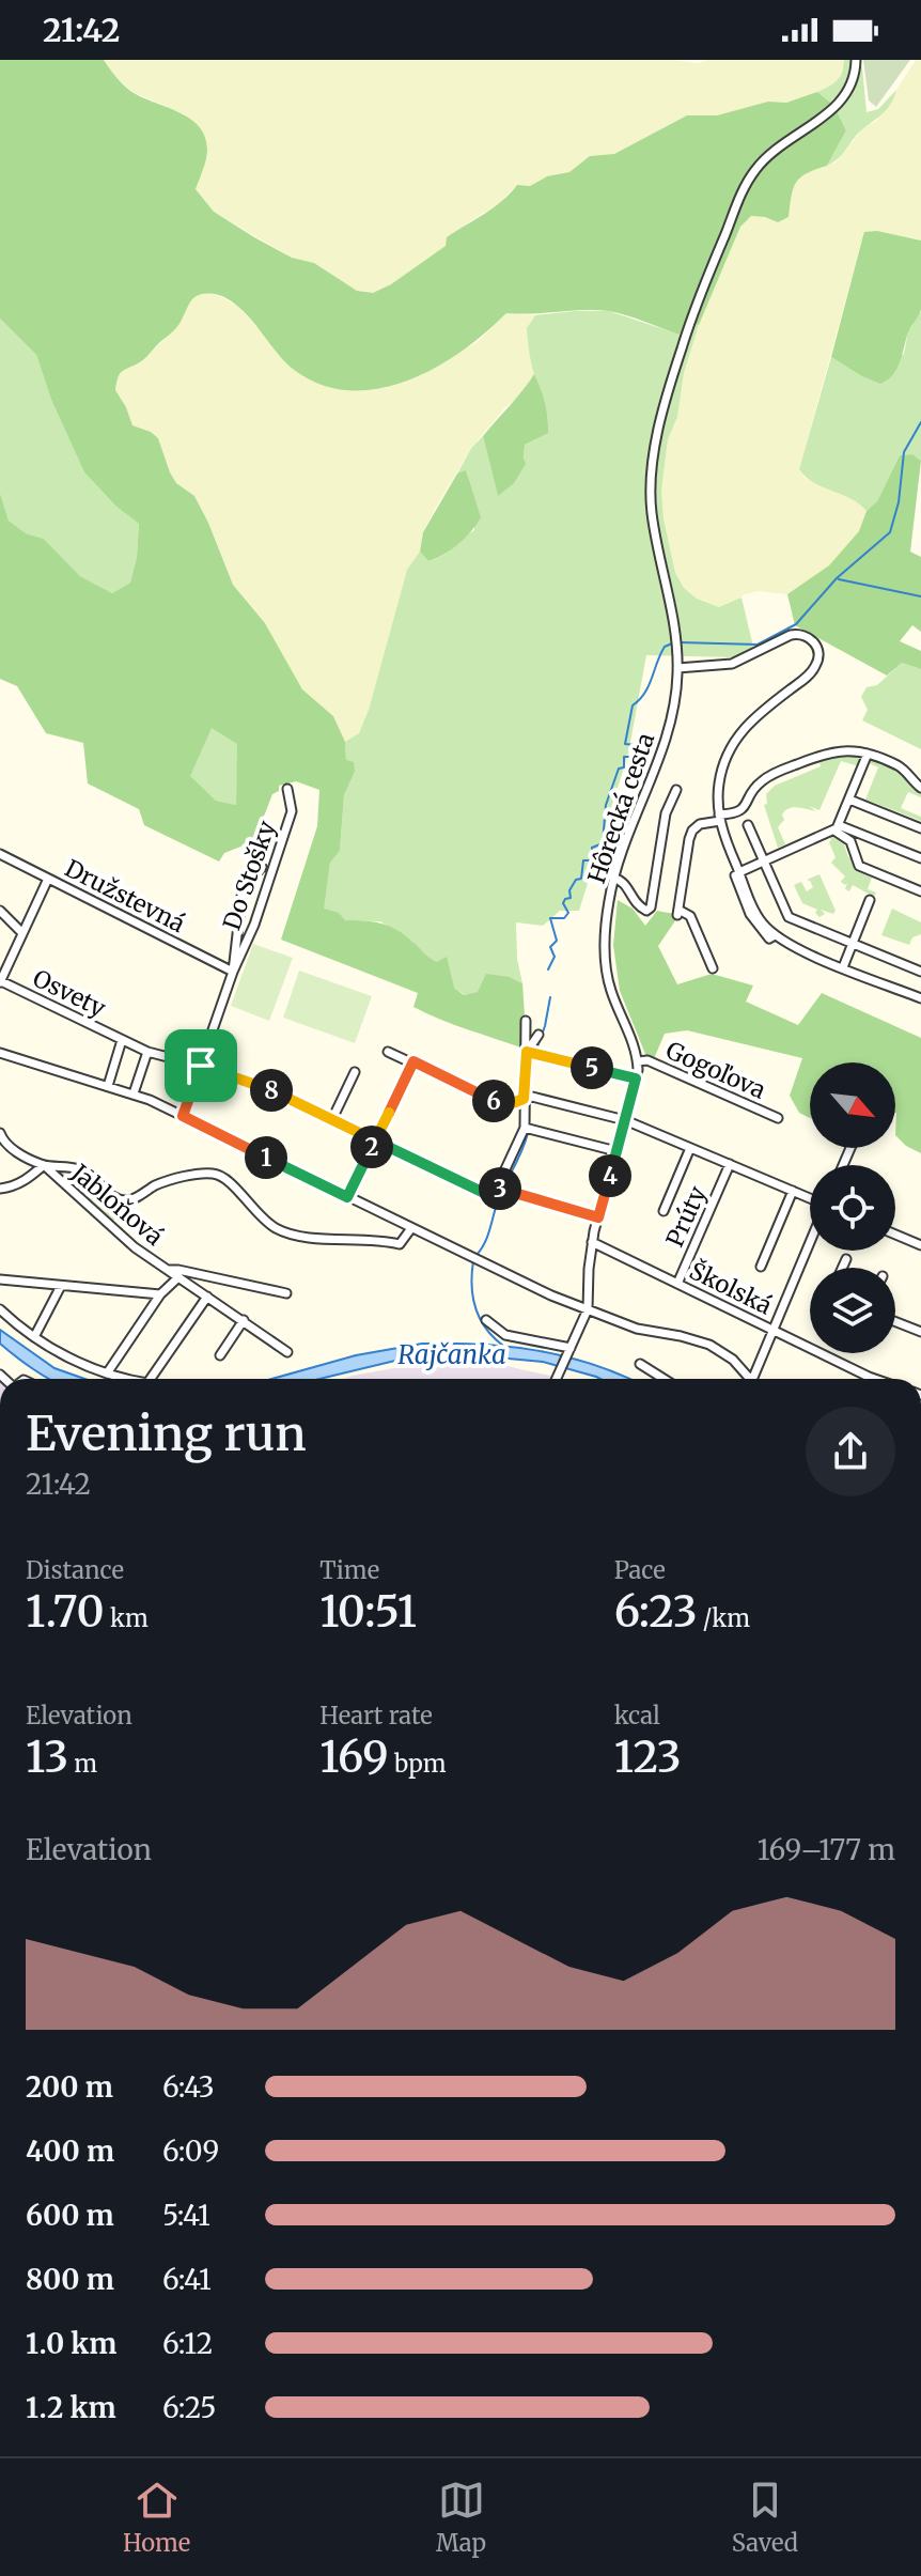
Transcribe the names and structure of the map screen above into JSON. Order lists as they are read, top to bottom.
{
  "streets": {
    "street": [
      "Hôrecká cesta",
      "Do Stošky",
      "Družstevná",
      "Osvety",
      "Gogoľova",
      "Jabloňová",
      "Prúty",
      "Školská"
    ]
  },
  "crossings": [
    ["Hôrecká cesta", "Osvety"],
    ["Hôrecká cesta", "Gogoľova"],
    ["Hôrecká cesta", "Školská"],
    ["Do Stošky", "Družstevná"],
    ["Do Stošky", "Osvety"],
    ["Prúty", "Školská"]
  ],
  "water": ["Rajčanka"],
  "north": "bottom right",
  "page": {
    "status": "21:42",
    "pins": [
      "5",
      "8",
      "6",
      "2",
      "1",
      "4",
      "3"
    ],
    "heading": ["Evening run", "21:42"],
    "stats": [
      ["Distance", "1.70 km"],
      ["Time", "10:51"],
      ["Pace", "6:23 /km"],
      ["Elevation", "13 m"],
      ["Heart rate", "169 bpm"],
      ["kcal", "123"]
    ],
    "chart": ["Elevation", "169–177 m"],
    "list": [
      {
        "name": "200 m",
        "note": "6:43"
      },
      {
        "name": "400 m",
        "note": "6:09"
      },
      {
        "name": "600 m",
        "note": "5:41"
      },
      {
        "name": "800 m",
        "note": "6:41"
      },
      {
        "name": "1.0 km",
        "note": "6:12"
      },
      {
        "name": "1.2 km",
        "note": "6:25"
      }
    ],
    "tabs": ["Home", "Map", "Saved"]
  }
}
